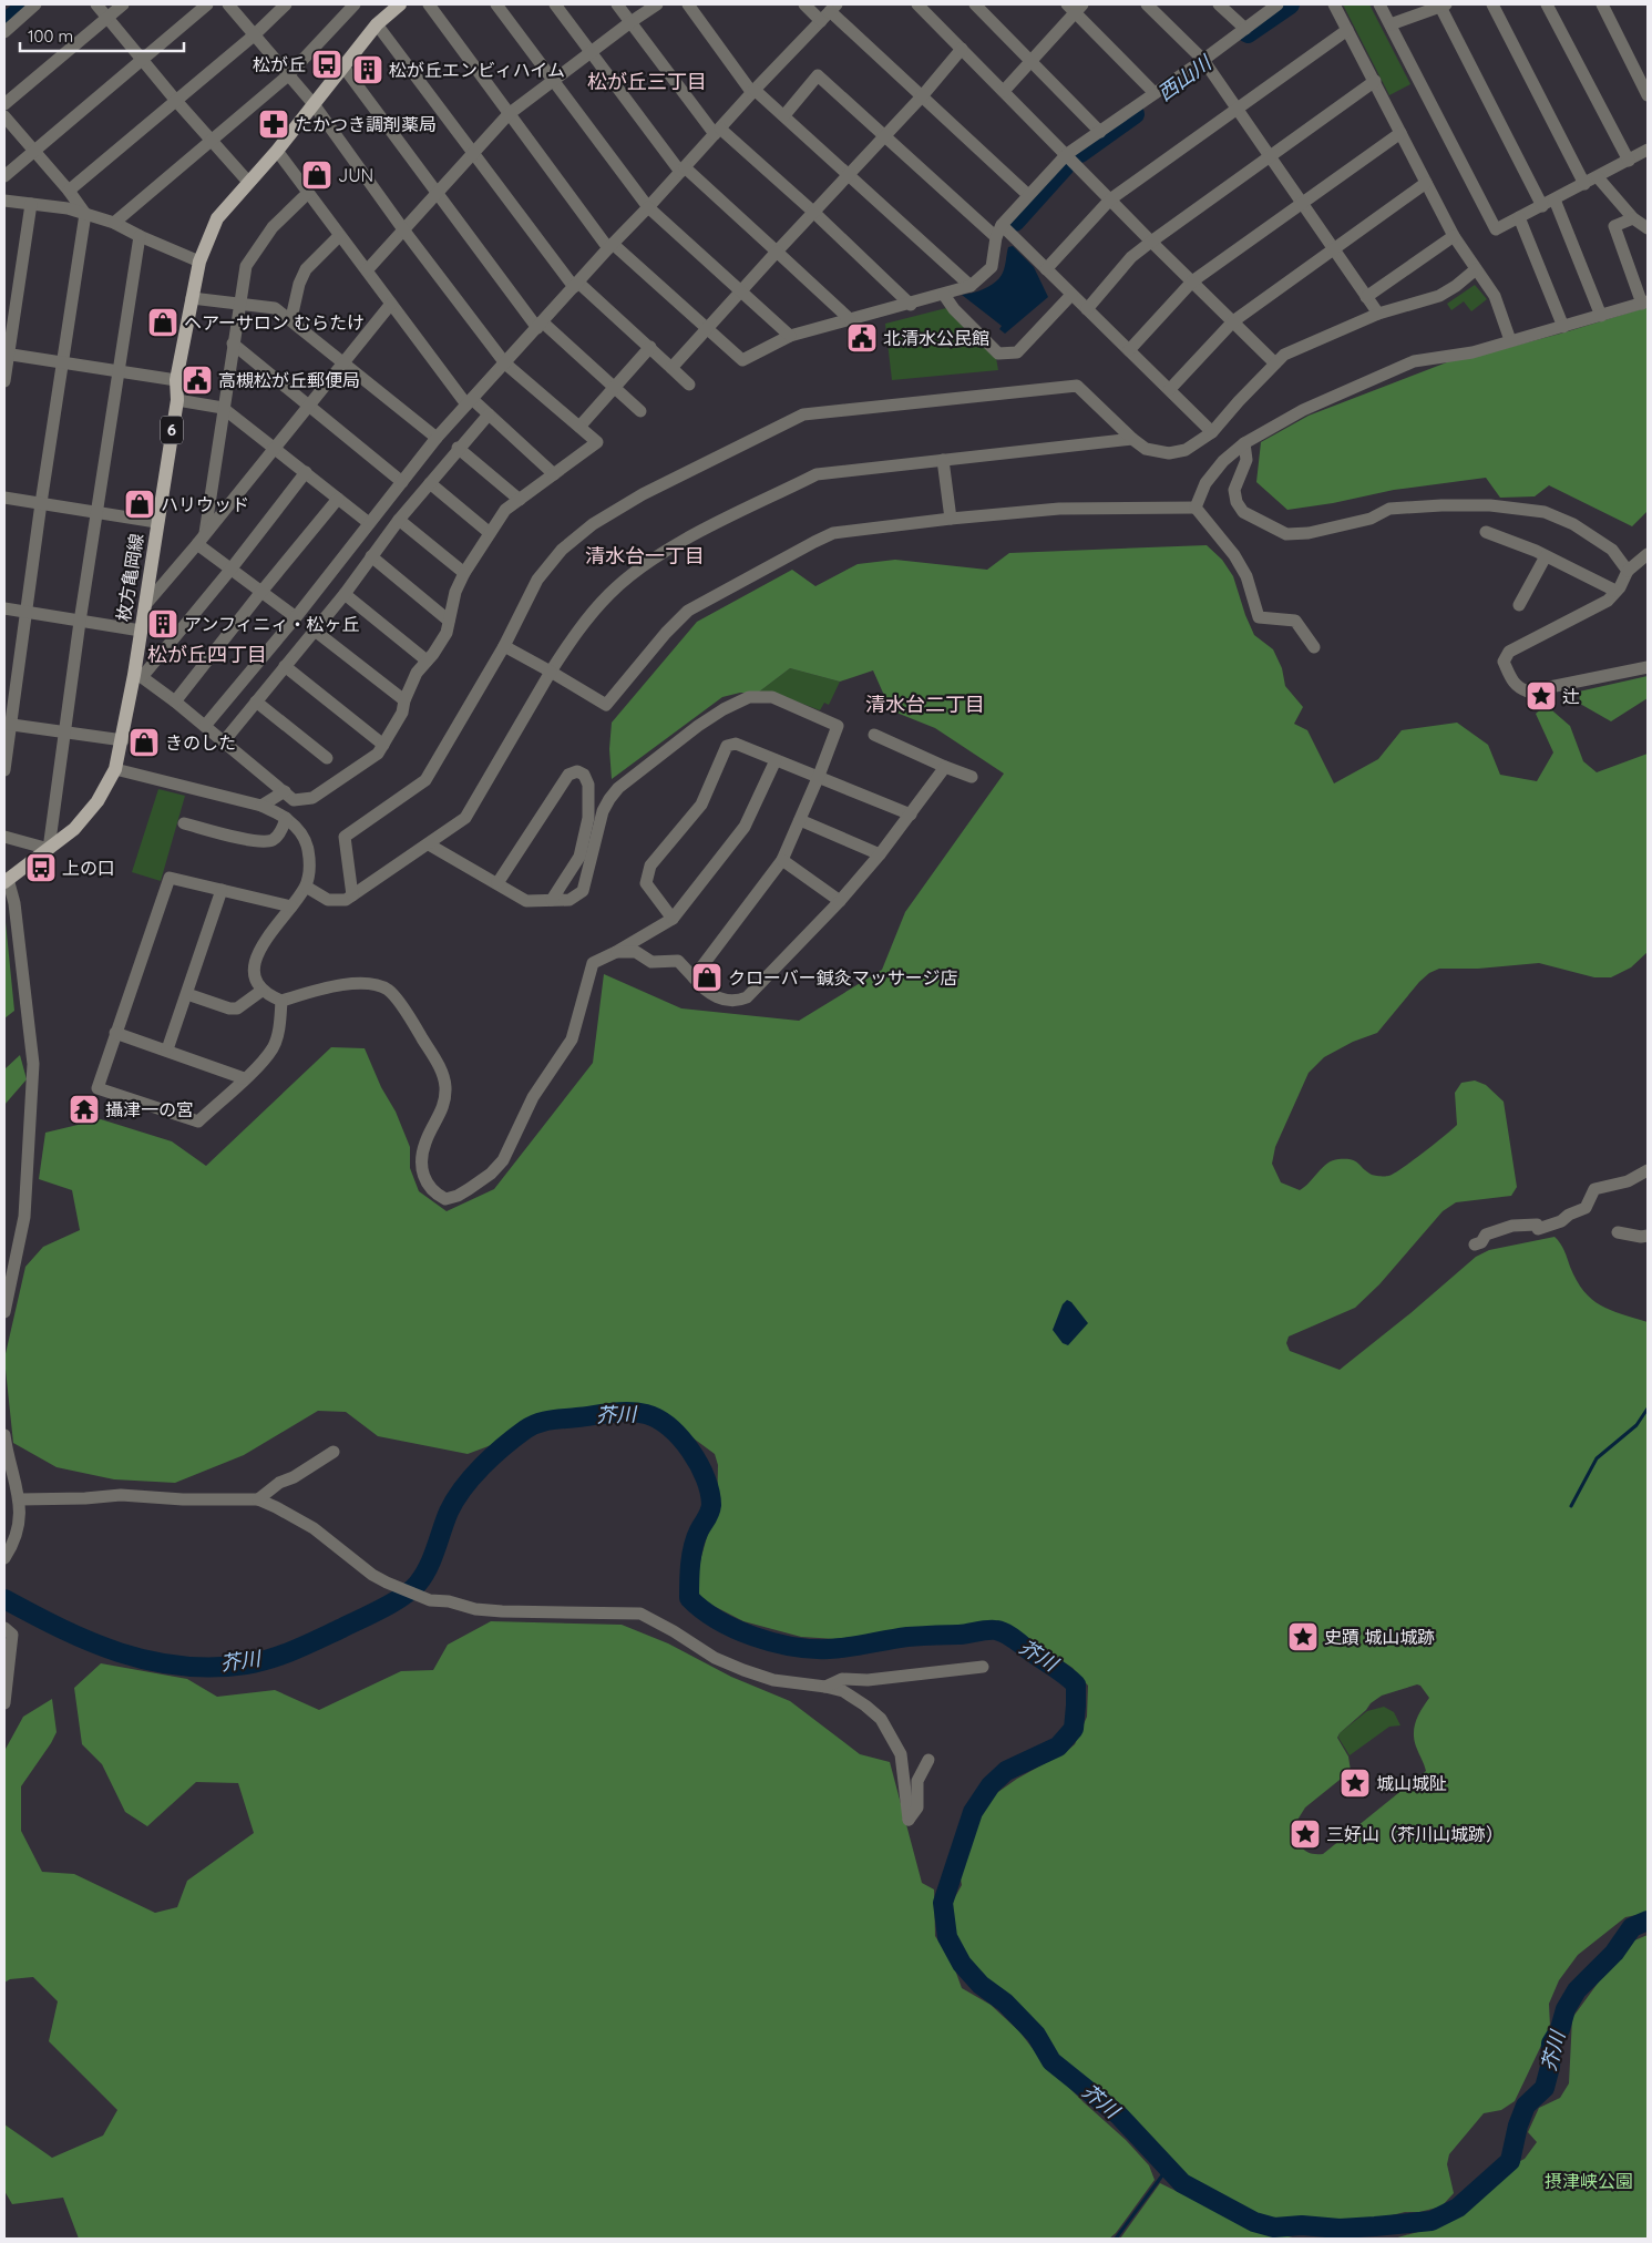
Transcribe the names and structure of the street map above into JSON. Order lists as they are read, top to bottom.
{
  "streets": {
    "main road": ["6", "枚方亀岡線"]
  },
  "districts": [
    "松が丘三丁目",
    "清水台一丁目",
    "松が丘四丁目",
    "清水台二丁目"
  ],
  "water": ["西山川", "芥川"],
  "parks": ["摂津峡公園"],
  "places": {
    "bus stop": ["松が丘", "上の口"],
    "building": ["松が丘エンビィハイム", "アンフィニィ・松ヶ丘"],
    "pharmacy": ["たかつき調剤薬局"],
    "shop": [
      "JUN",
      "ヘアーサロン むらたけ",
      "ハリウッド",
      "きのした",
      "クローバー鍼灸マッサージ店"
    ],
    "public building": ["北清水公民館", "高槻松が丘郵便局"],
    "place": [
      "辻",
      "史蹟 城山城跡",
      "城山城阯",
      "三好山（芥川山城跡）"
    ],
    "temple": ["攝津一の宮"]
  },
  "scale_bar": "100 m"
}
